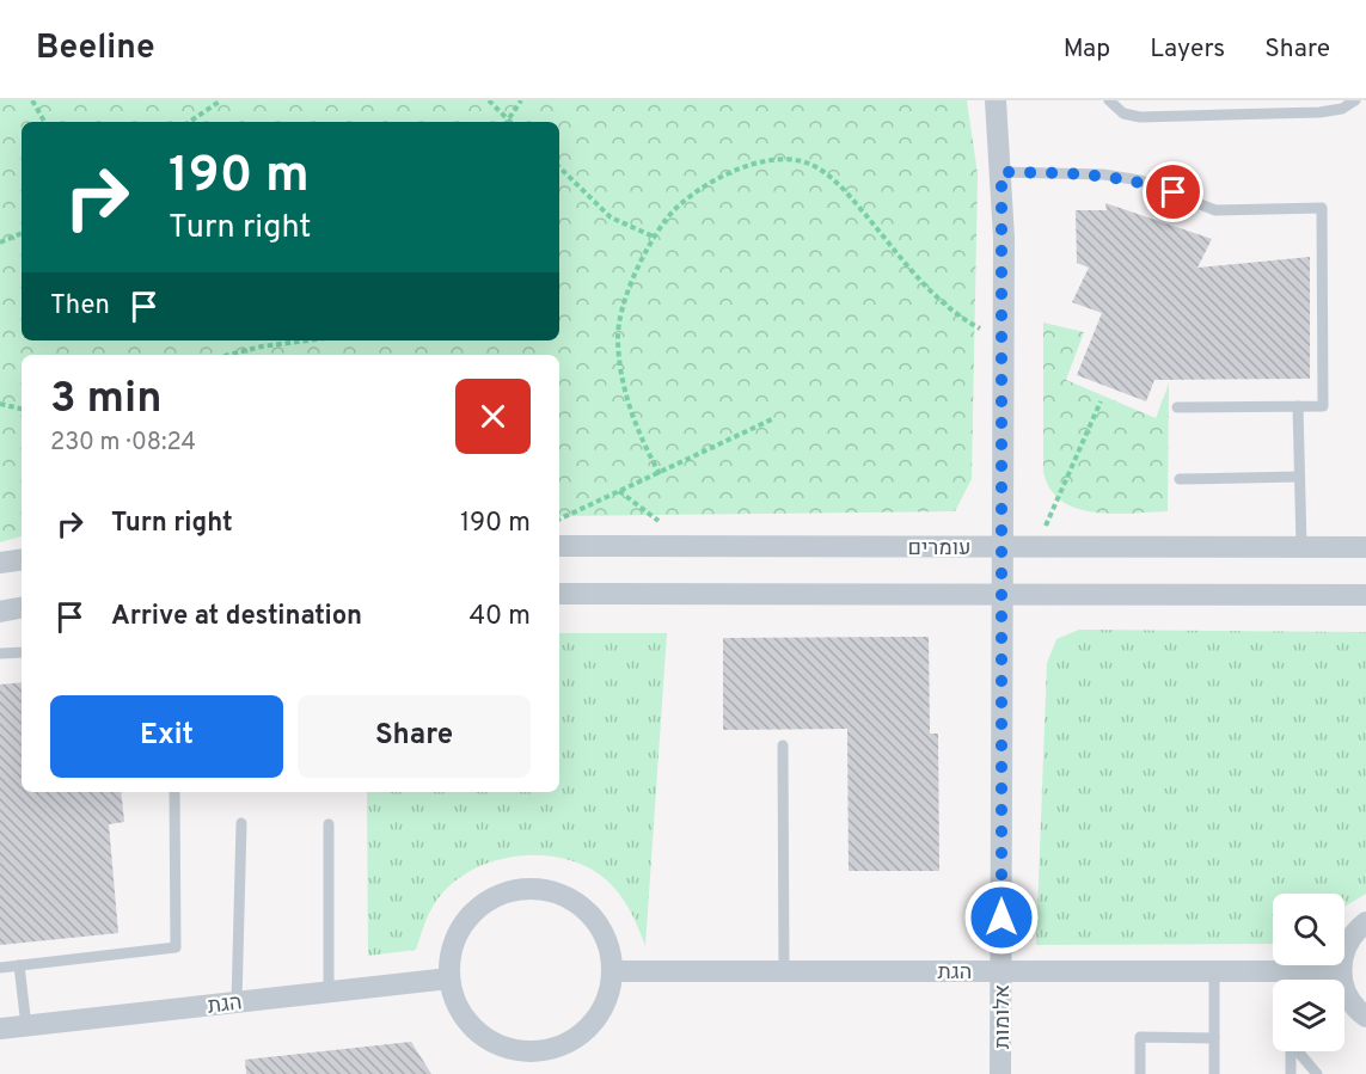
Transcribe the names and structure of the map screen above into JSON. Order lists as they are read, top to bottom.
{
  "streets": {
    "street": ["עומרים", "הגת", "אלומות"]
  },
  "crossings": [
    ["עומרים", "אלומות"],
    ["הגת", "אלומות"]
  ],
  "page": {
    "header": "Beeline",
    "nav": ["Map", "Layers", "Share"],
    "turn": ["190 m", "Turn right"],
    "then": "Then",
    "heading": ["3 min", "230 m · 08:24"],
    "list": [
      {
        "name": "Turn right",
        "value": "190 m"
      },
      {
        "name": "Arrive at destination",
        "value": "40 m"
      }
    ],
    "buttons": ["Exit", "Share"]
  }
}
